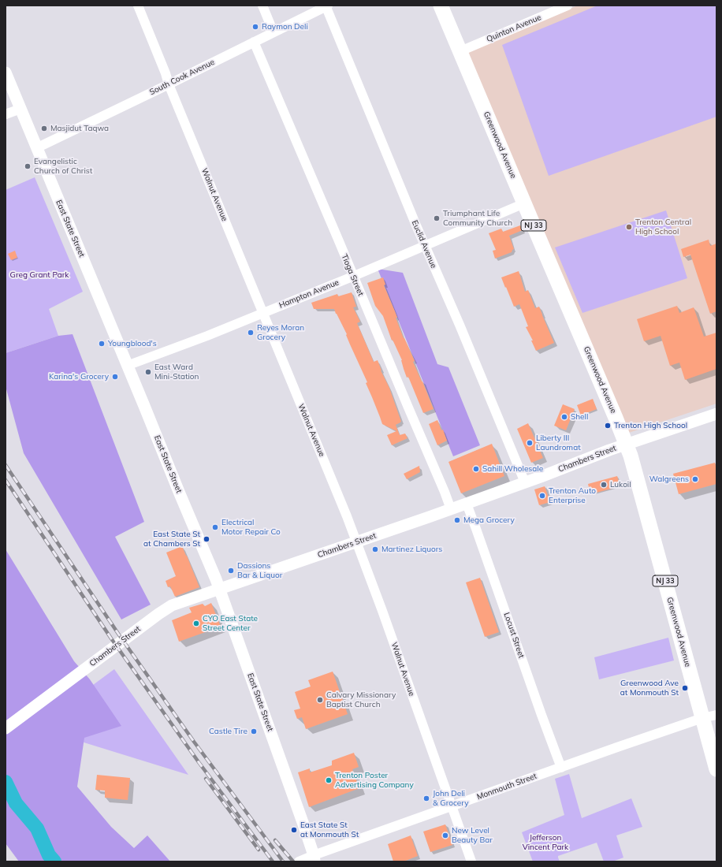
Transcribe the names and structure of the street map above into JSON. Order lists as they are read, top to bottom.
{
  "streets": {
    "main road": ["Greenwood Avenue", "NJ 33"],
    "street": [
      "Quinton Avenue",
      "South Cook Avenue",
      "Walnut Avenue",
      "East State Street",
      "Euclid Avenue",
      "Tioga Street",
      "Hampton Avenue",
      "Chambers Street",
      "Locust Street",
      "Monmouth Street"
    ]
  },
  "crossings": [
    ["Quinton Avenue", "Greenwood Avenue"],
    ["South Cook Avenue", "Walnut Avenue"],
    ["South Cook Avenue", "East State Street"],
    ["South Cook Avenue", "Euclid Avenue"],
    ["South Cook Avenue", "Tioga Street"],
    ["Greenwood Avenue", "Hampton Avenue"],
    ["Greenwood Avenue", "Chambers Street"],
    ["Greenwood Avenue", "Monmouth Street"],
    ["Walnut Avenue", "Hampton Avenue"],
    ["Walnut Avenue", "Chambers Street"],
    ["Walnut Avenue", "Monmouth Street"],
    ["East State Street", "Hampton Avenue"],
    ["East State Street", "Chambers Street"],
    ["East State Street", "Monmouth Street"],
    ["Euclid Avenue", "Hampton Avenue"],
    ["Euclid Avenue", "Chambers Street"],
    ["Tioga Street", "Hampton Avenue"],
    ["Tioga Street", "Chambers Street"],
    ["Chambers Street", "Locust Street"],
    ["Locust Street", "Monmouth Street"]
  ],
  "parks": ["Greg Grant Park", "Jefferson Vincent Park"],
  "places": [
    "Raymon Deli",
    "Masjidut Taqwa",
    "Evangelistic Church of Christ",
    "Triumphant Life Community Church",
    "Trenton Central High School",
    "Reyes Moran Grocery",
    "Youngblood's",
    "East Ward Mini-Station",
    "Karina's Grocery",
    "Shell",
    "Trenton High School",
    "Liberty III Laundromat",
    "Sahill Wholesale",
    "Walgreens",
    "Lukoil",
    "Trenton Auto Enterprise",
    "Mega Grocery",
    "Electrical Motor Repair Co",
    "East State St at Chambers St",
    "Martinez Liquors",
    "Dassions Bar & Liquor",
    "CYO East State Street Center",
    "Greenwood Ave at Monmouth St",
    "Calvary Missionary Baptist Church",
    "Castle Tire",
    "Trenton Poster Advertising Company",
    "John Deli & Grocery",
    "East State St at Monmouth St",
    "New Level Beauty Bar"
  ]
}
